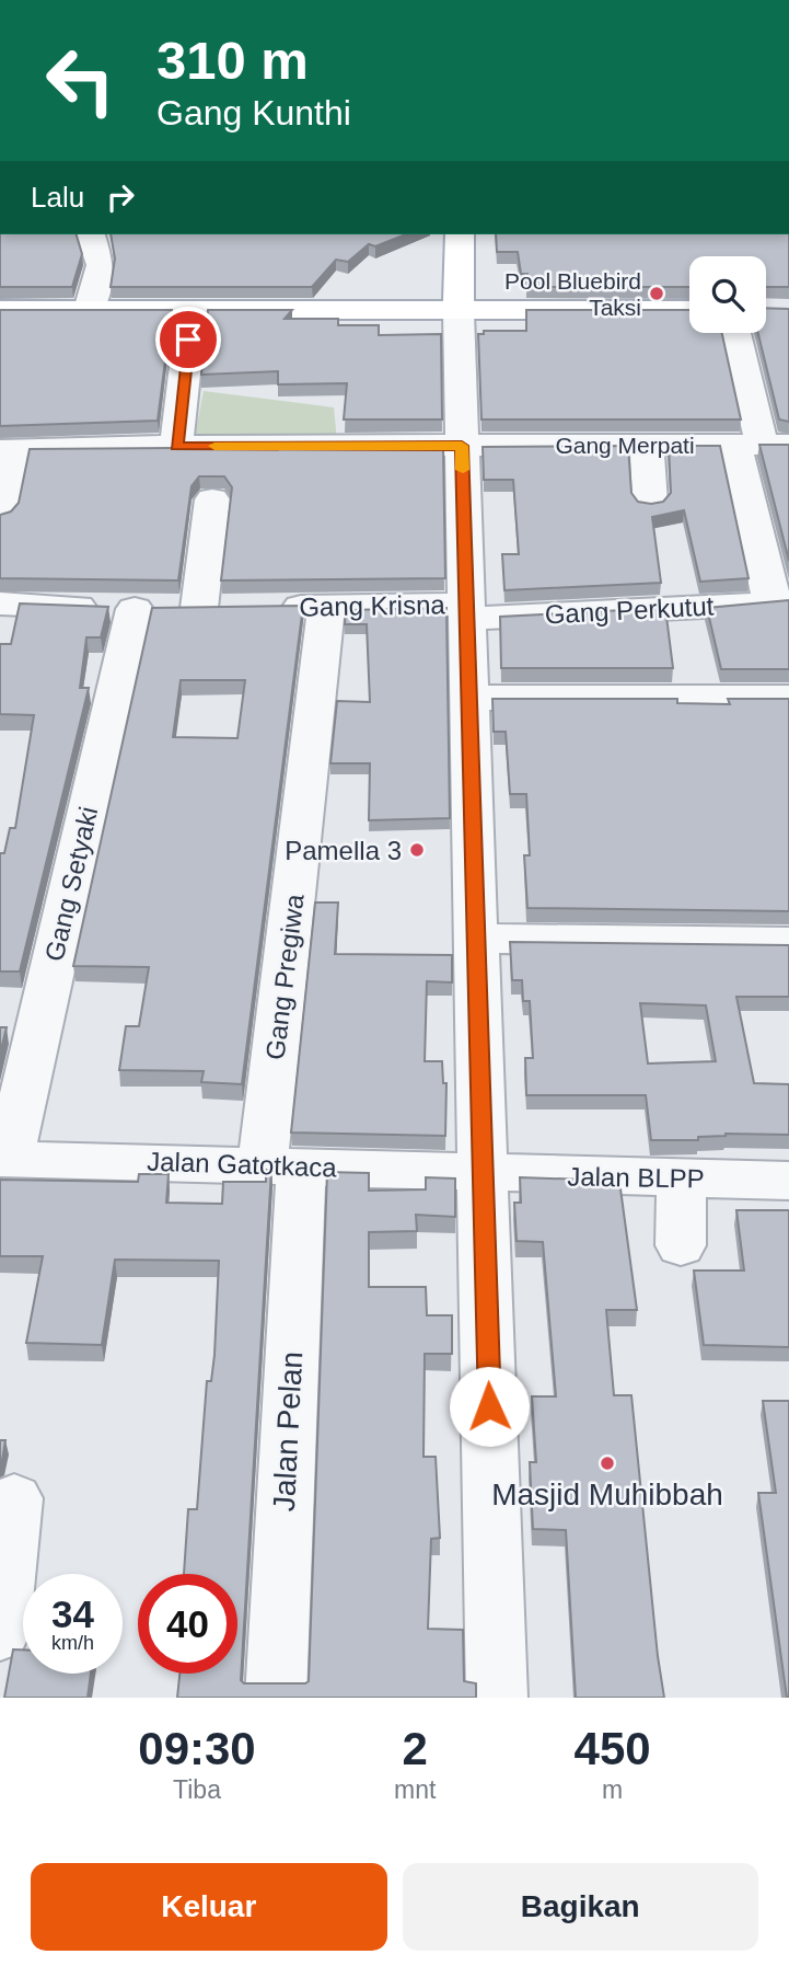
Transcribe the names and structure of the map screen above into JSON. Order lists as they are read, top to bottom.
{
  "streets": {
    "street": [
      "Gang Merpati",
      "Gang Krisna",
      "Gang Perkutut",
      "Gang Setyaki",
      "Gang Pregiwa",
      "Jalan Gatotkaca",
      "Jalan BLPP",
      "Jalan Pelan"
    ]
  },
  "crossings": [
    ["Gang Krisna", "Gang Perkutut"],
    ["Gang Krisna", "Gang Pregiwa"],
    ["Gang Setyaki", "Jalan Gatotkaca"],
    ["Gang Pregiwa", "Jalan Gatotkaca"],
    ["Gang Pregiwa", "Jalan Pelan"],
    ["Jalan Gatotkaca", "Jalan BLPP"],
    ["Jalan Gatotkaca", "Jalan Pelan"]
  ],
  "places": ["Pool Bluebird Taksi", "Pamella 3", "Masjid Muhibbah"],
  "page": {
    "turn": ["310 m", "Gang Kunthi"],
    "then": "Lalu",
    "speed": "34 km/h",
    "limit": "40",
    "eta": [
      "09:30",
      "Tiba",
      "2",
      "mnt",
      "450",
      "m"
    ],
    "buttons": ["Keluar", "Bagikan"]
  }
}
